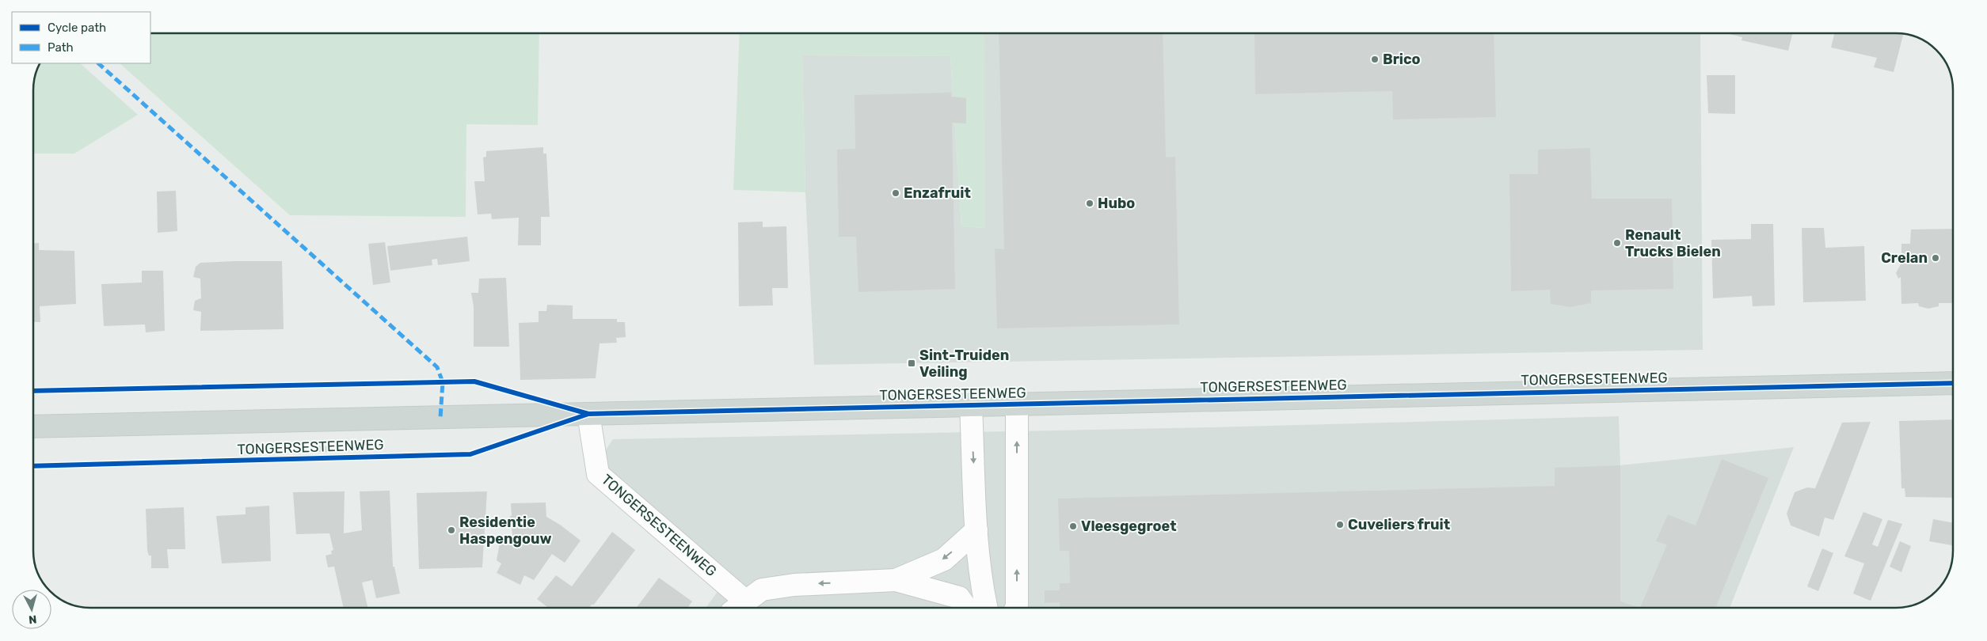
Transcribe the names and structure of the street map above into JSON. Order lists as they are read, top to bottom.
{
  "streets": {
    "main road": ["TONGERSESTEENWEG"]
  },
  "places": {
    "other": [
      "Brico",
      "Enzafruit",
      "Hubo",
      "Renault Trucks Bielen",
      "Crelan",
      "Cuveliers fruit",
      "Vleesgegroet",
      "Residentie Haspengouw"
    ],
    "transit": ["Sint-Truiden Veiling"]
  },
  "legend": ["Cycle path", "Path"],
  "north": "bottom"
}
